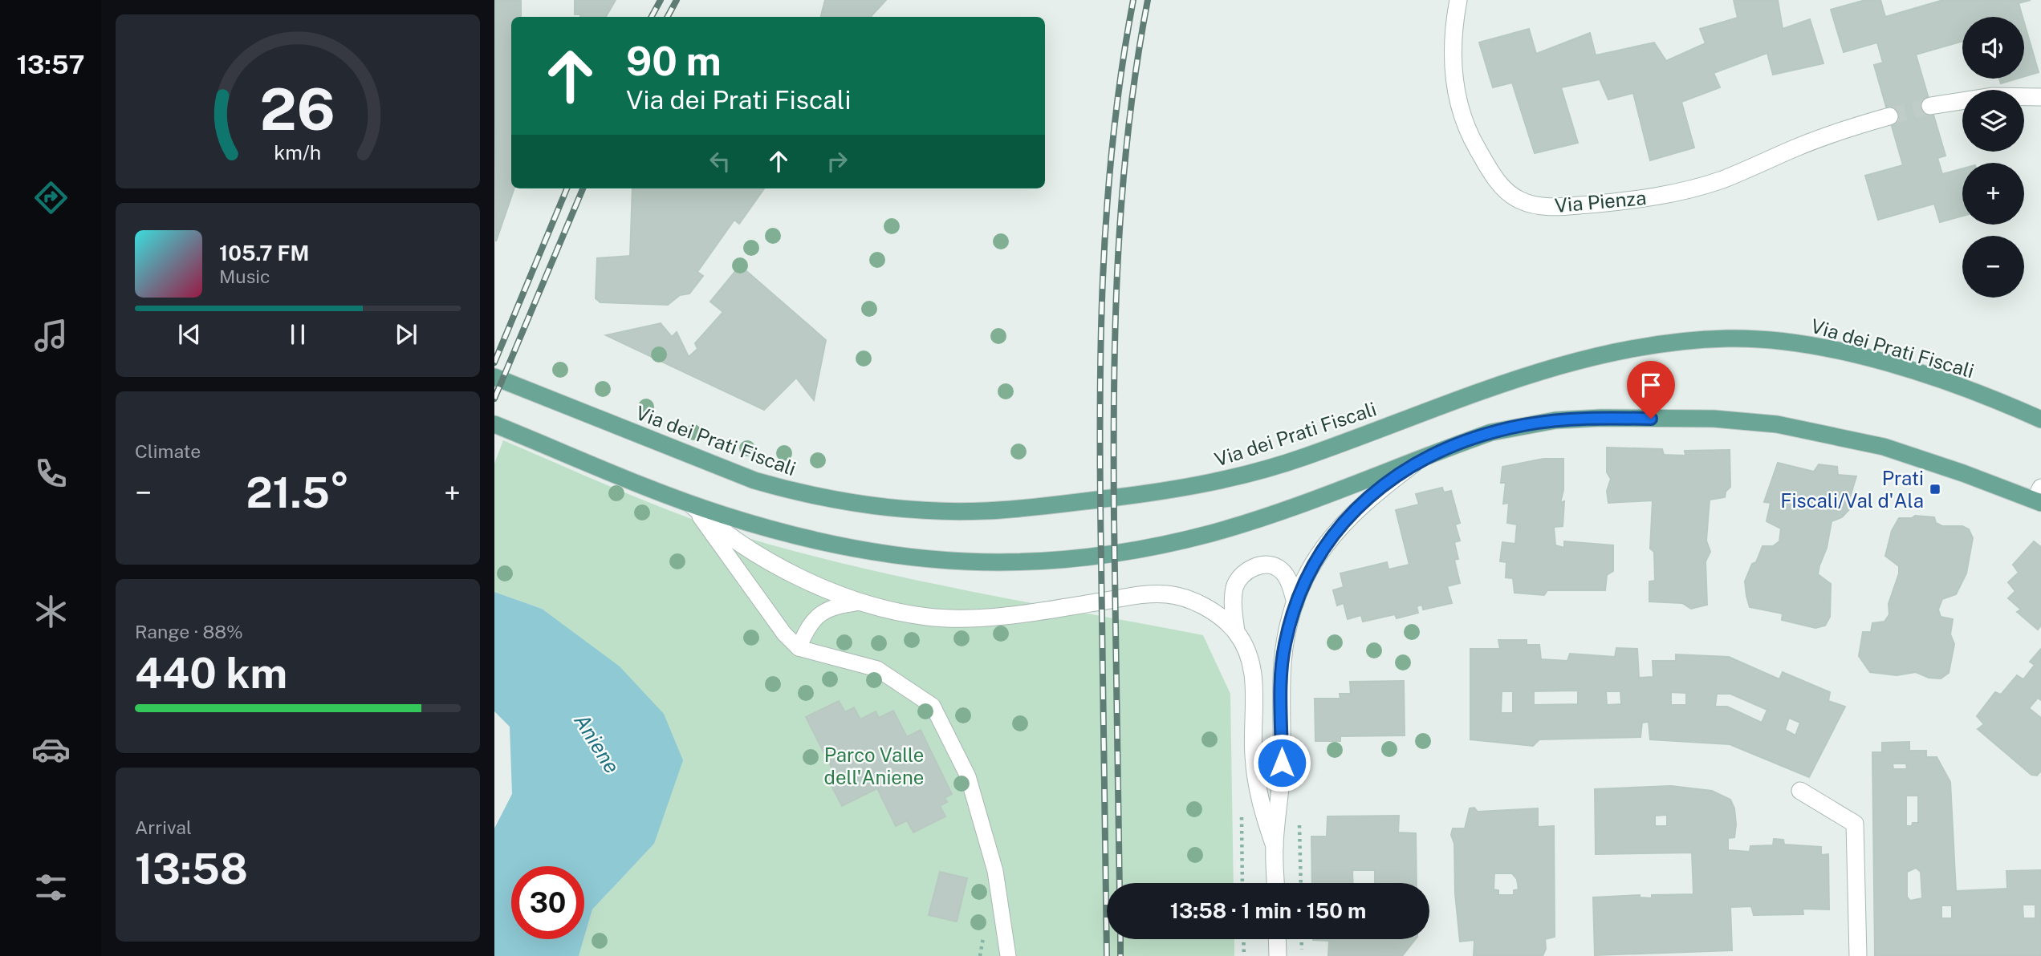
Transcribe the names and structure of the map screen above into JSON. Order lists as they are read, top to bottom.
{
  "streets": {
    "main road": ["Via dei Prati Fiscali"],
    "street": ["Via Pienza"]
  },
  "water": ["Aniene"],
  "parks": ["Parco Valle dell'Aniene"],
  "places": {
    "transit": ["Prati Fiscali/Val d'Ala"]
  },
  "page": {
    "tabs": "13:57",
    "map_buttons": ["+", "−"],
    "turn": ["90 m", "Via dei Prati Fiscali"],
    "song": ["105.7 FM", "Music"],
    "tile": [
      "Climate",
      ["Range · 88%", "440 km"],
      ["Arrival", "13:58"]
    ],
    "heat": ["−", "21.5°", "+"],
    "limit": "30",
    "trip": "13:58 · 1 min · 150 m",
    "gauge": ["26", "km/h"]
  }
}
